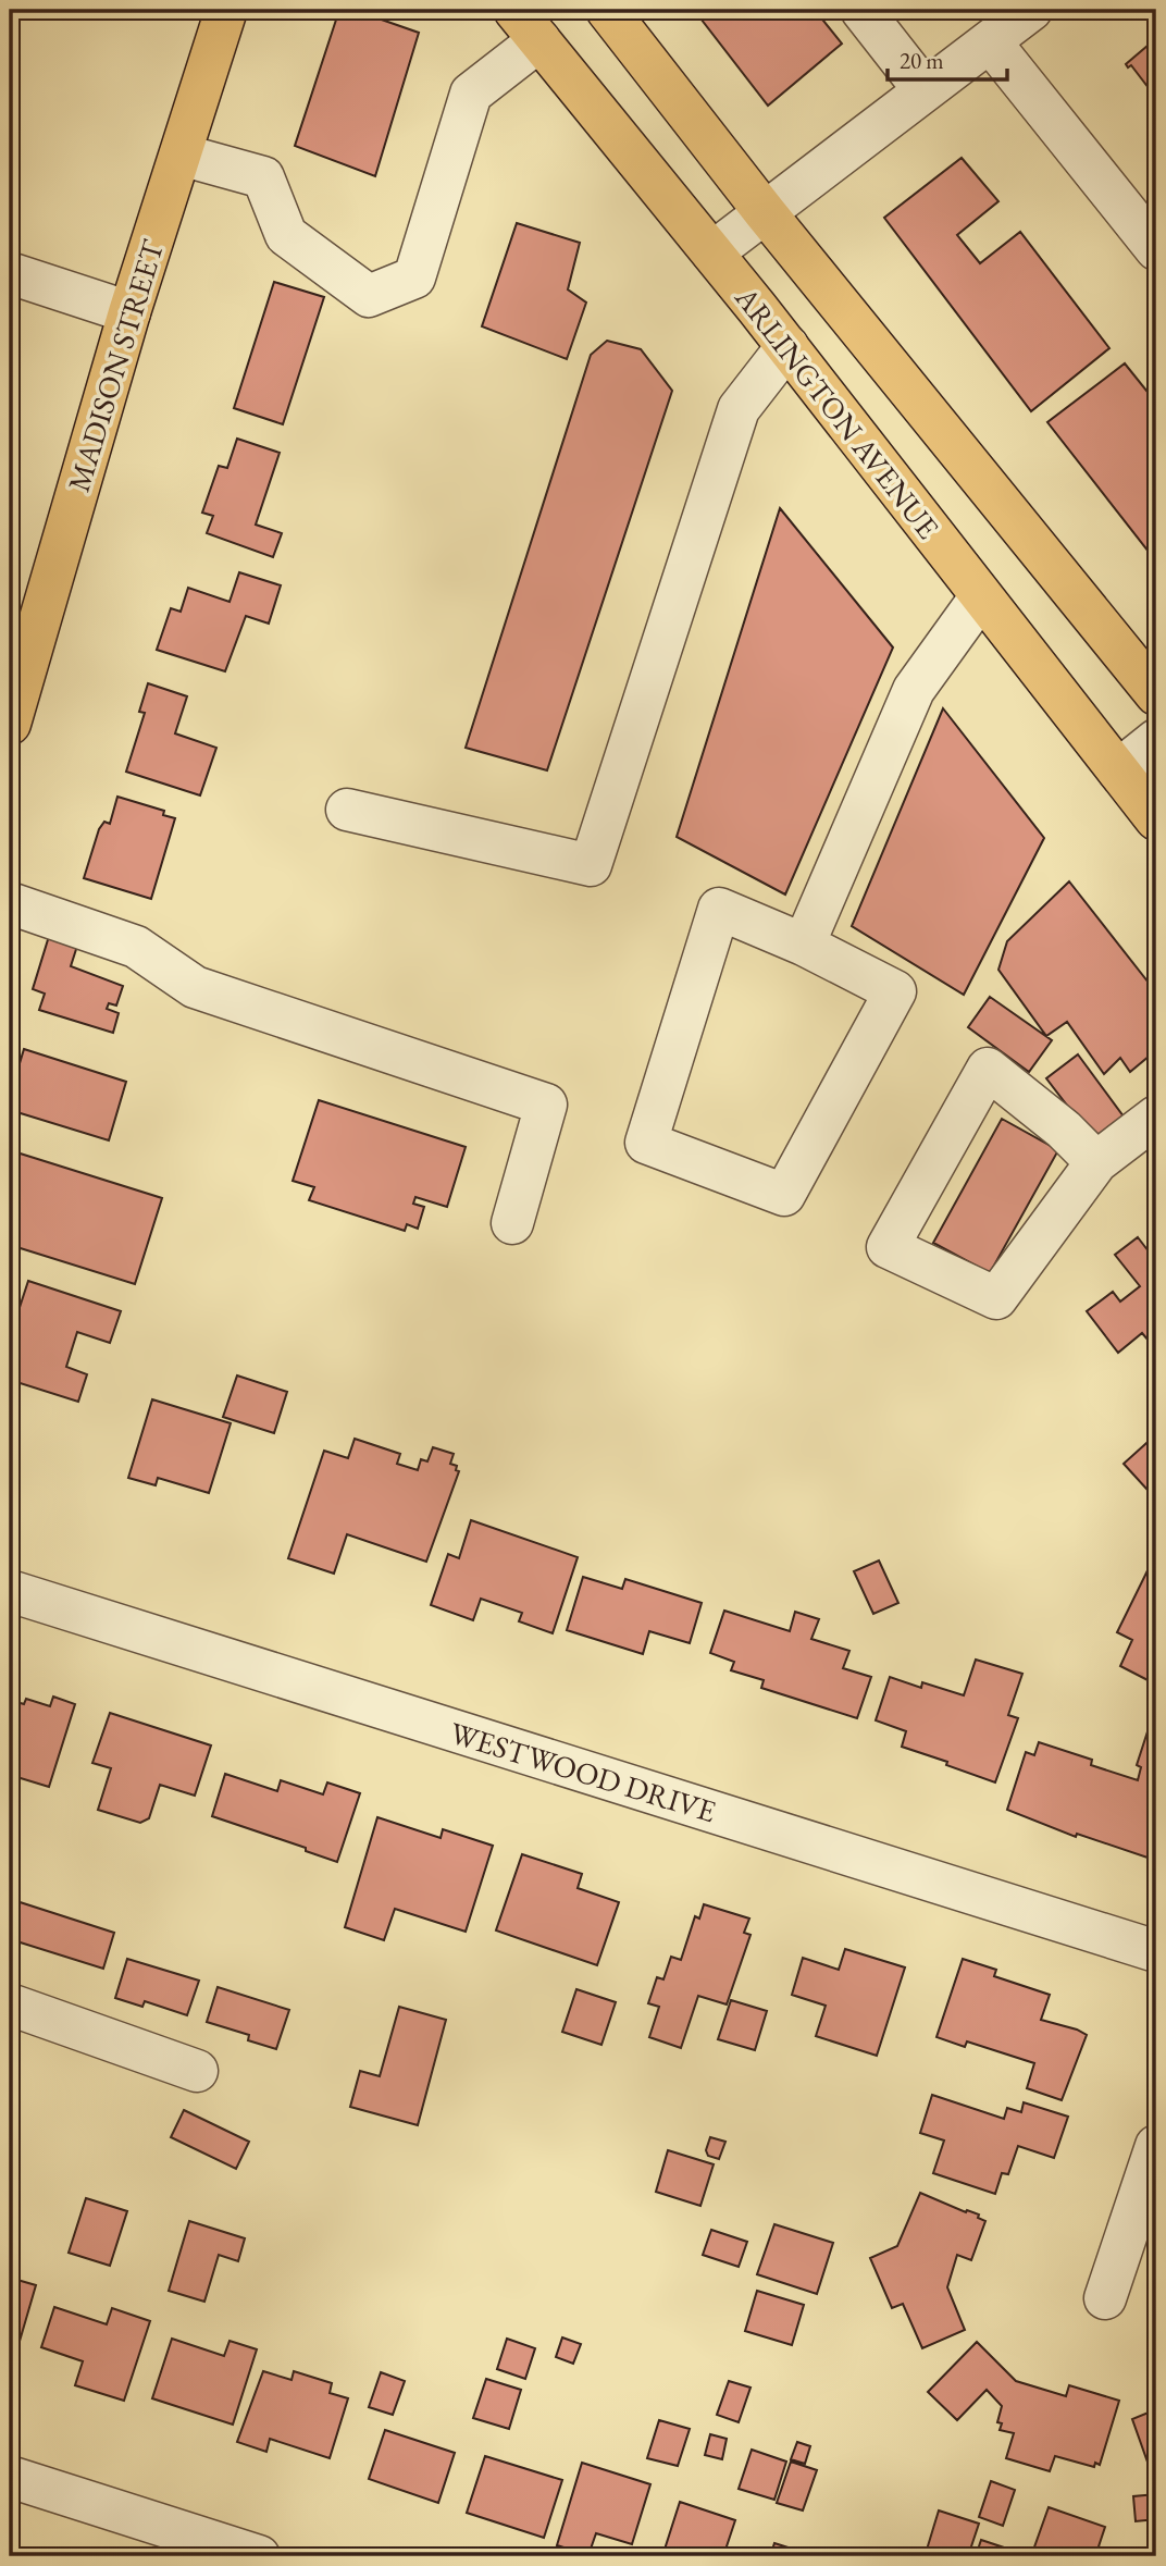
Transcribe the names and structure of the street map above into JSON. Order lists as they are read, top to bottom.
{
  "streets": {
    "main road": ["MADISON STREET", "ARLINGTON AVENUE"],
    "street": ["WESTWOOD DRIVE"]
  },
  "scale_bar": "20 m"
}
